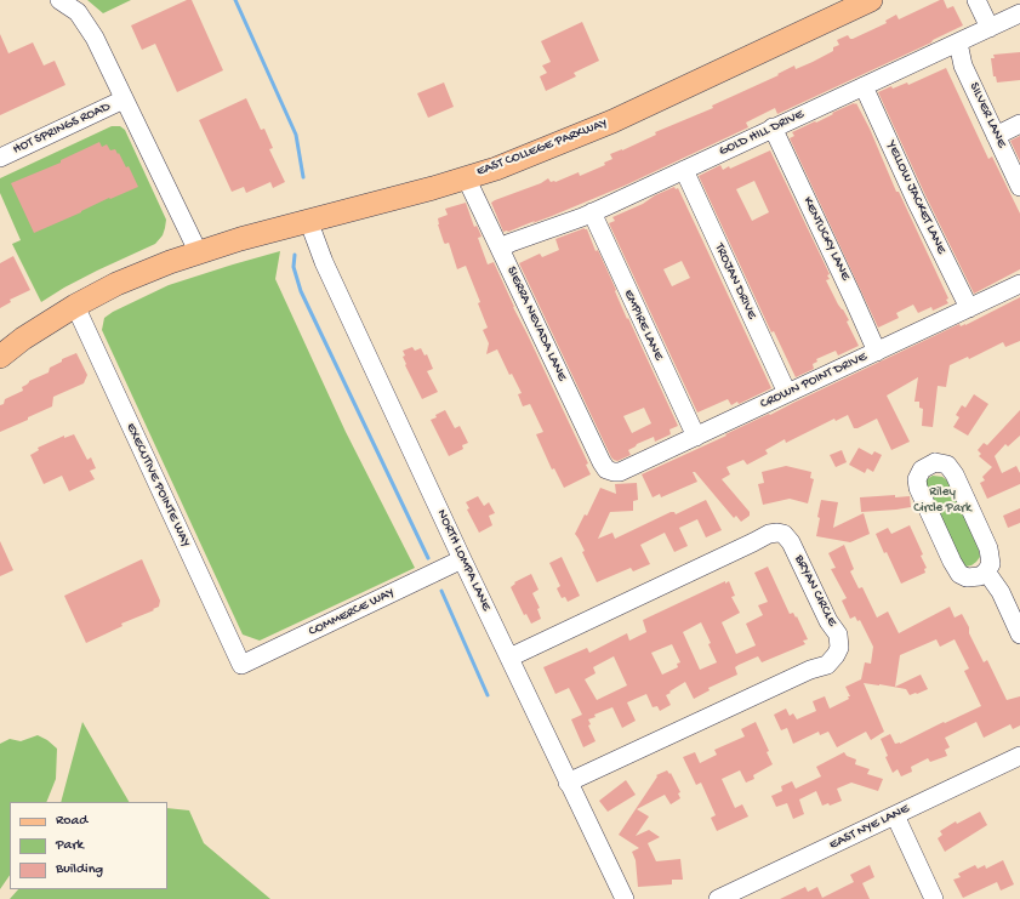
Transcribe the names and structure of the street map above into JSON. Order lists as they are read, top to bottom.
{
  "streets": {
    "main road": ["EAST COLLEGE PARKWAY"],
    "street": [
      "SILVER LANE",
      "HOT SPRINGS ROAD",
      "GOLD HILL DRIVE",
      "YELLOW JACKET LANE",
      "KENTUCKY LANE",
      "TROJAN DRIVE",
      "SIERRA NEVADA LANE",
      "EMPIRE LANE",
      "CROWN POINT DRIVE",
      "EXECUTIVE POINTE WAY",
      "NORTH LOMPA LANE",
      "BRYAN CIRCLE",
      "COMMERCE WAY",
      "EAST NYE LANE"
    ]
  },
  "crossings": [
    ["SILVER LANE", "GOLD HILL DRIVE"],
    ["GOLD HILL DRIVE", "YELLOW JACKET LANE"],
    ["GOLD HILL DRIVE", "KENTUCKY LANE"],
    ["GOLD HILL DRIVE", "TROJAN DRIVE"],
    ["GOLD HILL DRIVE", "SIERRA NEVADA LANE"],
    ["GOLD HILL DRIVE", "EMPIRE LANE"],
    ["EAST COLLEGE PARKWAY", "SIERRA NEVADA LANE"],
    ["EAST COLLEGE PARKWAY", "EXECUTIVE POINTE WAY"],
    ["EAST COLLEGE PARKWAY", "NORTH LOMPA LANE"],
    ["YELLOW JACKET LANE", "CROWN POINT DRIVE"],
    ["KENTUCKY LANE", "CROWN POINT DRIVE"],
    ["TROJAN DRIVE", "CROWN POINT DRIVE"],
    ["SIERRA NEVADA LANE", "CROWN POINT DRIVE"],
    ["EMPIRE LANE", "CROWN POINT DRIVE"],
    ["EXECUTIVE POINTE WAY", "COMMERCE WAY"],
    ["NORTH LOMPA LANE", "BRYAN CIRCLE"],
    ["NORTH LOMPA LANE", "COMMERCE WAY"]
  ],
  "parks": ["Riley Circle Park"],
  "legend": ["Road", "Park", "Building"]
}
